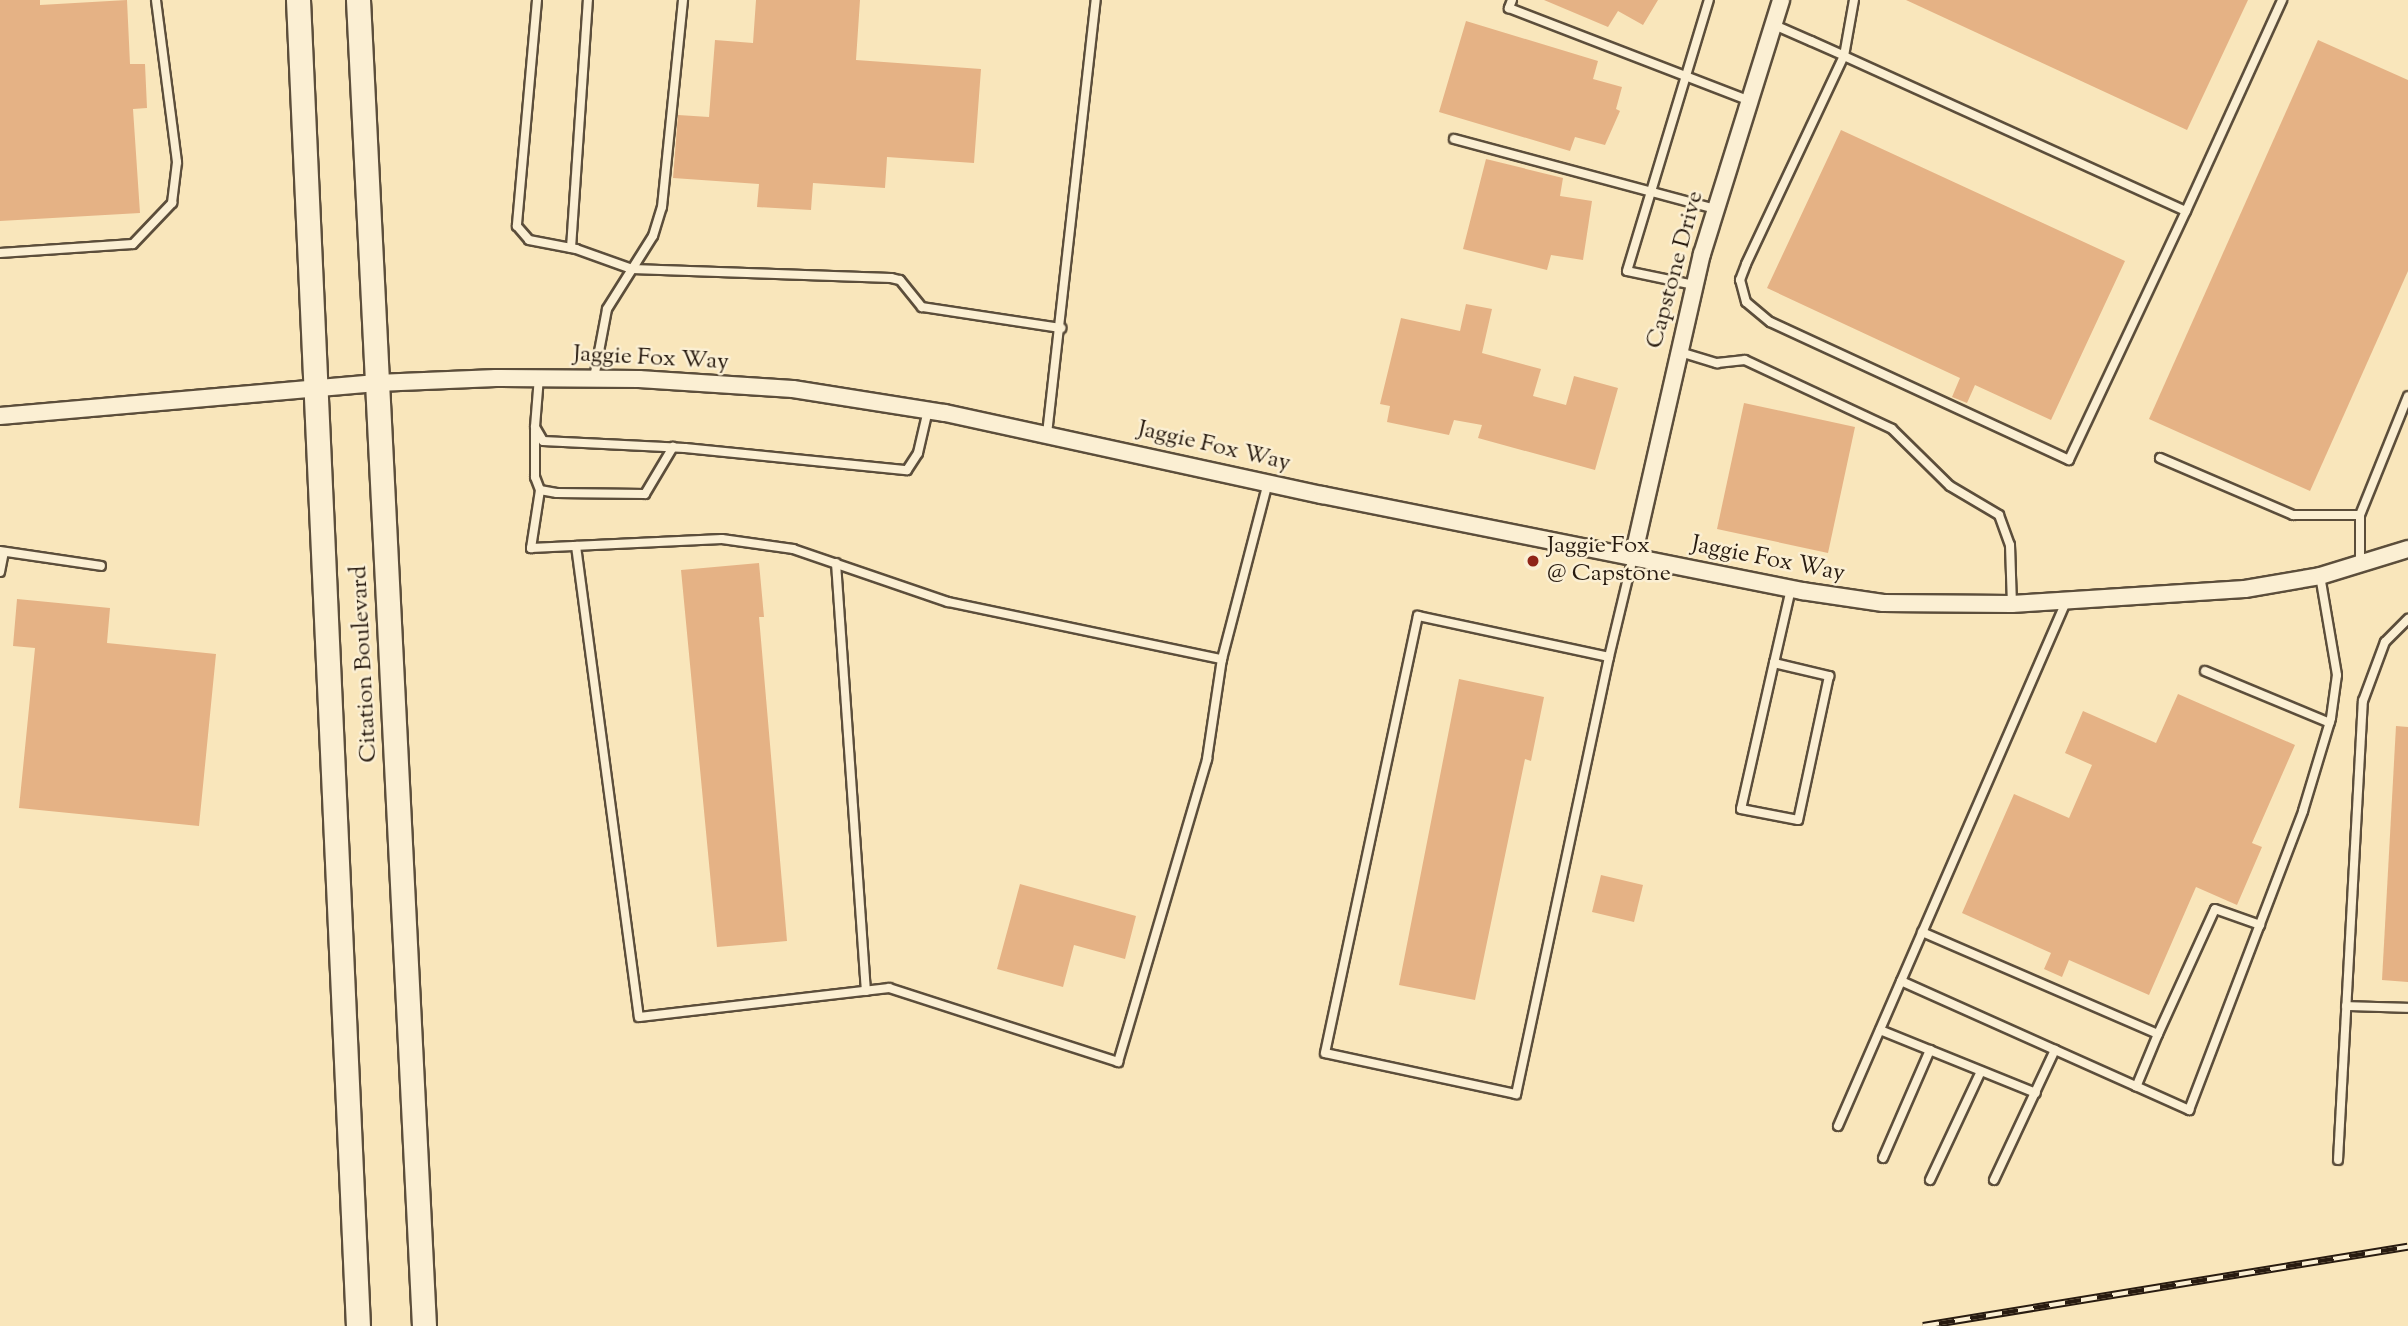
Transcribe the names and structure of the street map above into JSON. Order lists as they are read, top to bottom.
{
  "streets": {
    "main road": ["Citation Boulevard"],
    "street": ["Capstone Drive", "Jaggie Fox Way"]
  },
  "crossings": [
    ["Capstone Drive", "Jaggie Fox Way"],
    ["Jaggie Fox Way", "Citation Boulevard"]
  ],
  "places": ["Jaggie Fox @ Capstone"]
}
